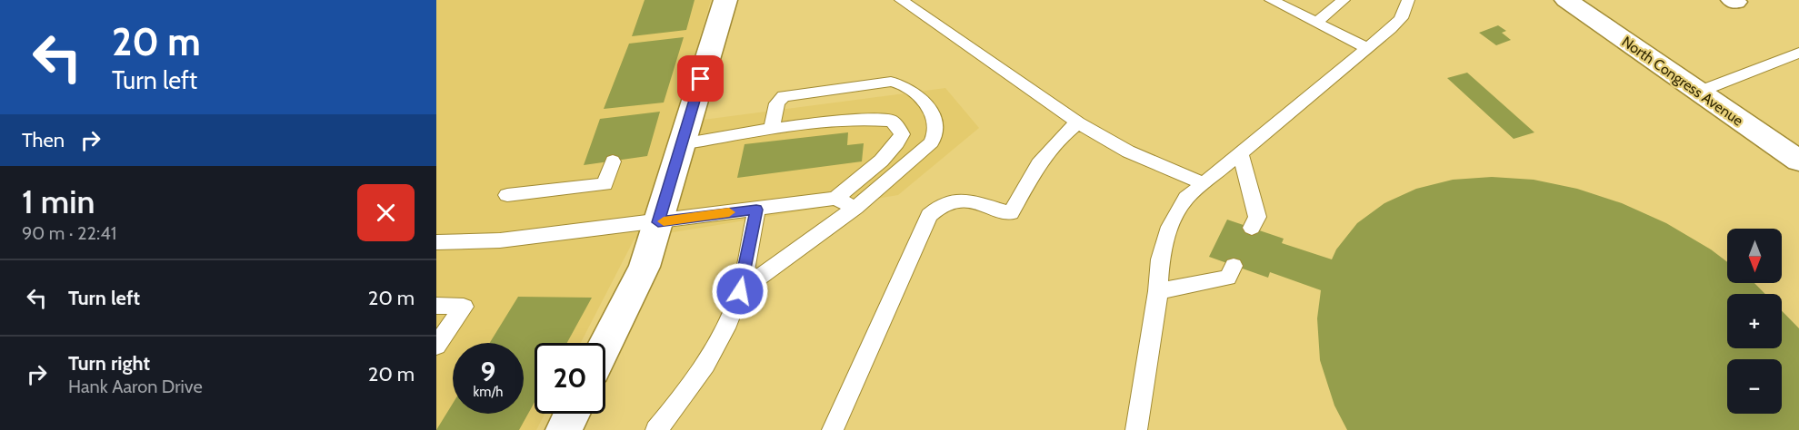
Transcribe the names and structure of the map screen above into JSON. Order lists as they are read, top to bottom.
{
  "streets": {
    "street": ["North Congress Avenue"]
  },
  "north": "bottom",
  "page": {
    "turn": ["20 m", "Turn left"],
    "then": "Then",
    "heading": ["1 min", "90 m · 22:41"],
    "map_buttons": ["+", "−"],
    "list": [
      {
        "name": "Turn left",
        "value": "20 m"
      },
      {
        "name": "Turn right",
        "note": "Hank Aaron Drive",
        "value": "20 m"
      }
    ],
    "speed": "9 km/h",
    "limit": "20"
  }
}
